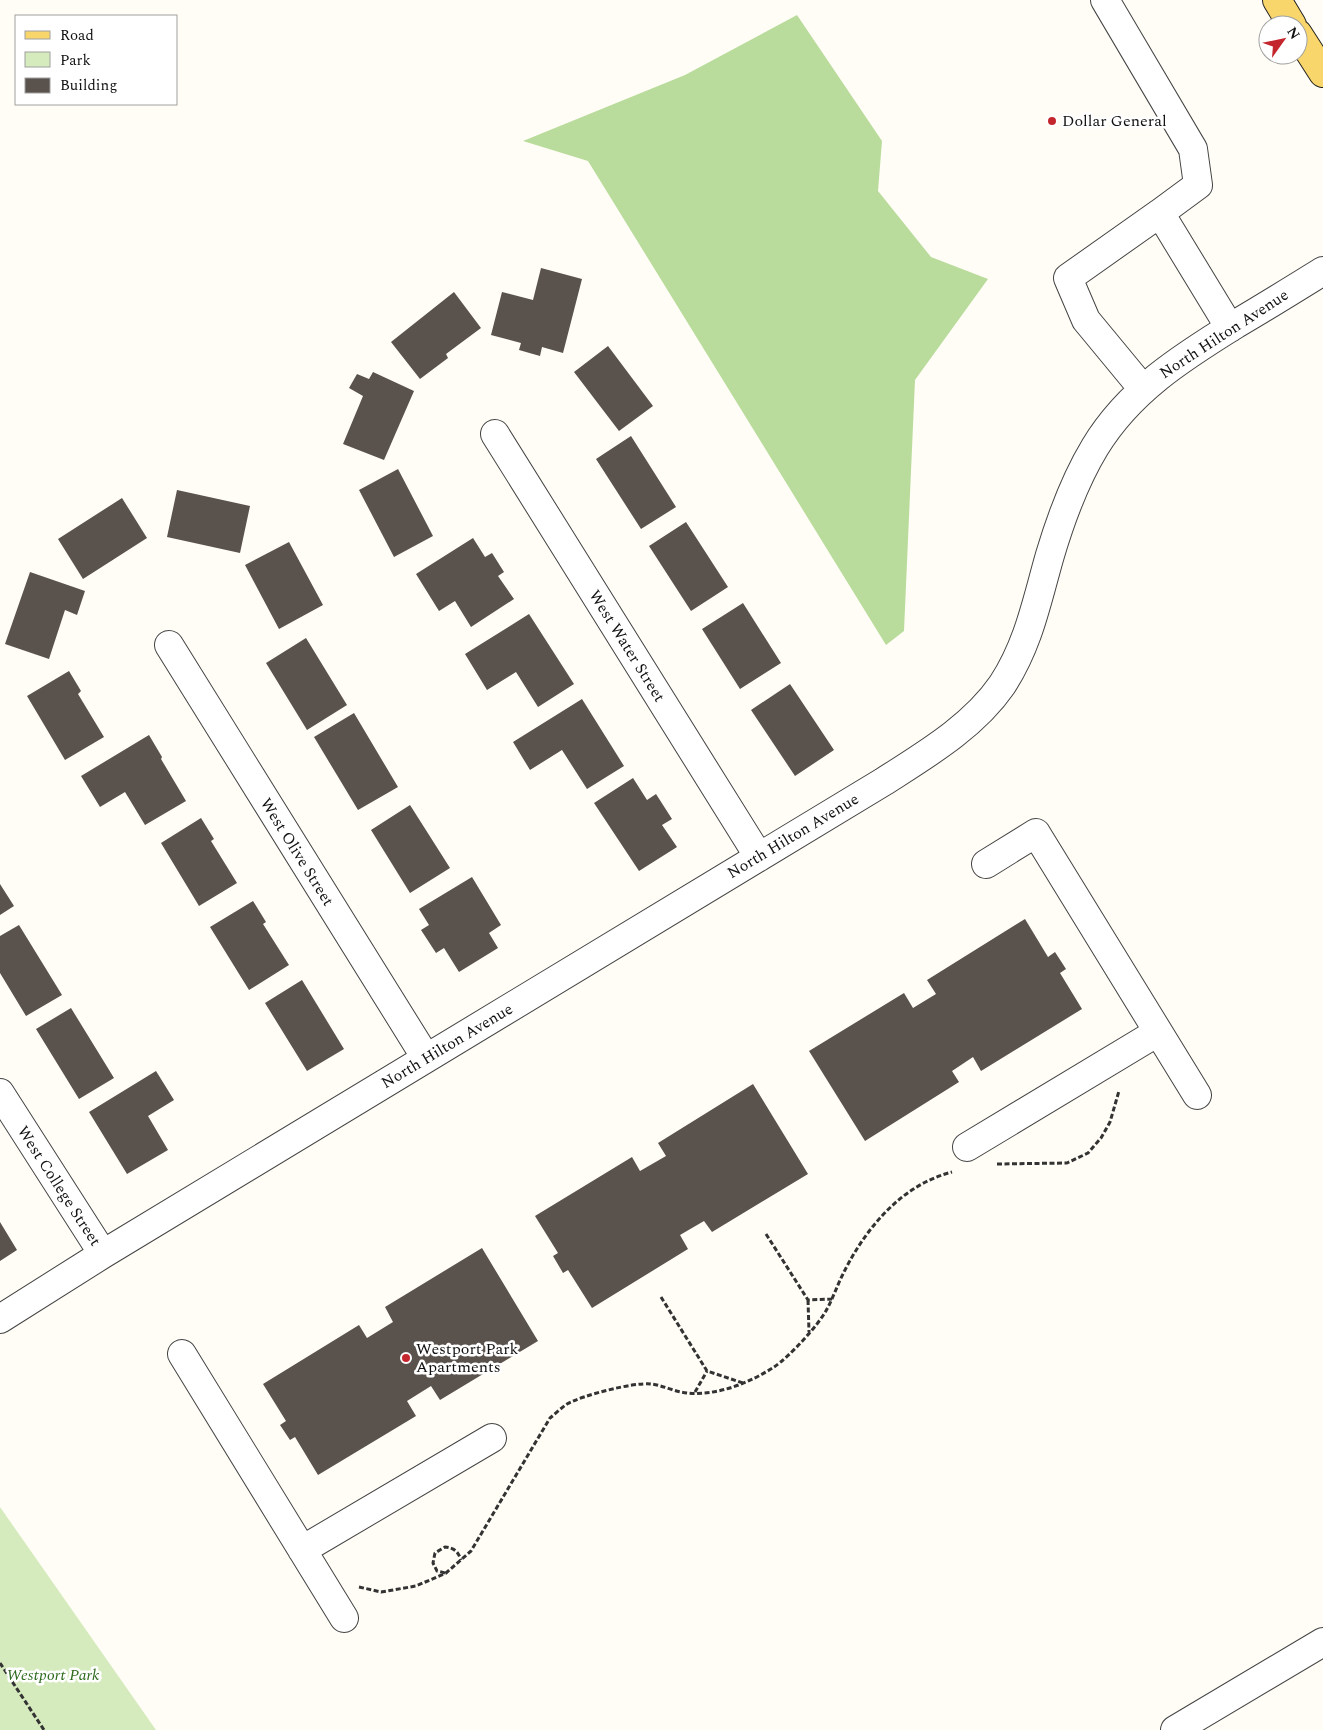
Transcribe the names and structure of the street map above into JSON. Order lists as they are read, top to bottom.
{
  "streets": {
    "street": [
      "North Hilton Avenue",
      "West Water Street",
      "West Olive Street",
      "West College Street"
    ]
  },
  "crossings": [
    ["North Hilton Avenue", "West Water Street"],
    ["North Hilton Avenue", "West Olive Street"],
    ["North Hilton Avenue", "West College Street"]
  ],
  "parks": ["Westport Park"],
  "places": ["Dollar General", "Westport Park Apartments"],
  "legend": ["Road", "Park", "Building"],
  "north": "top right"
}
